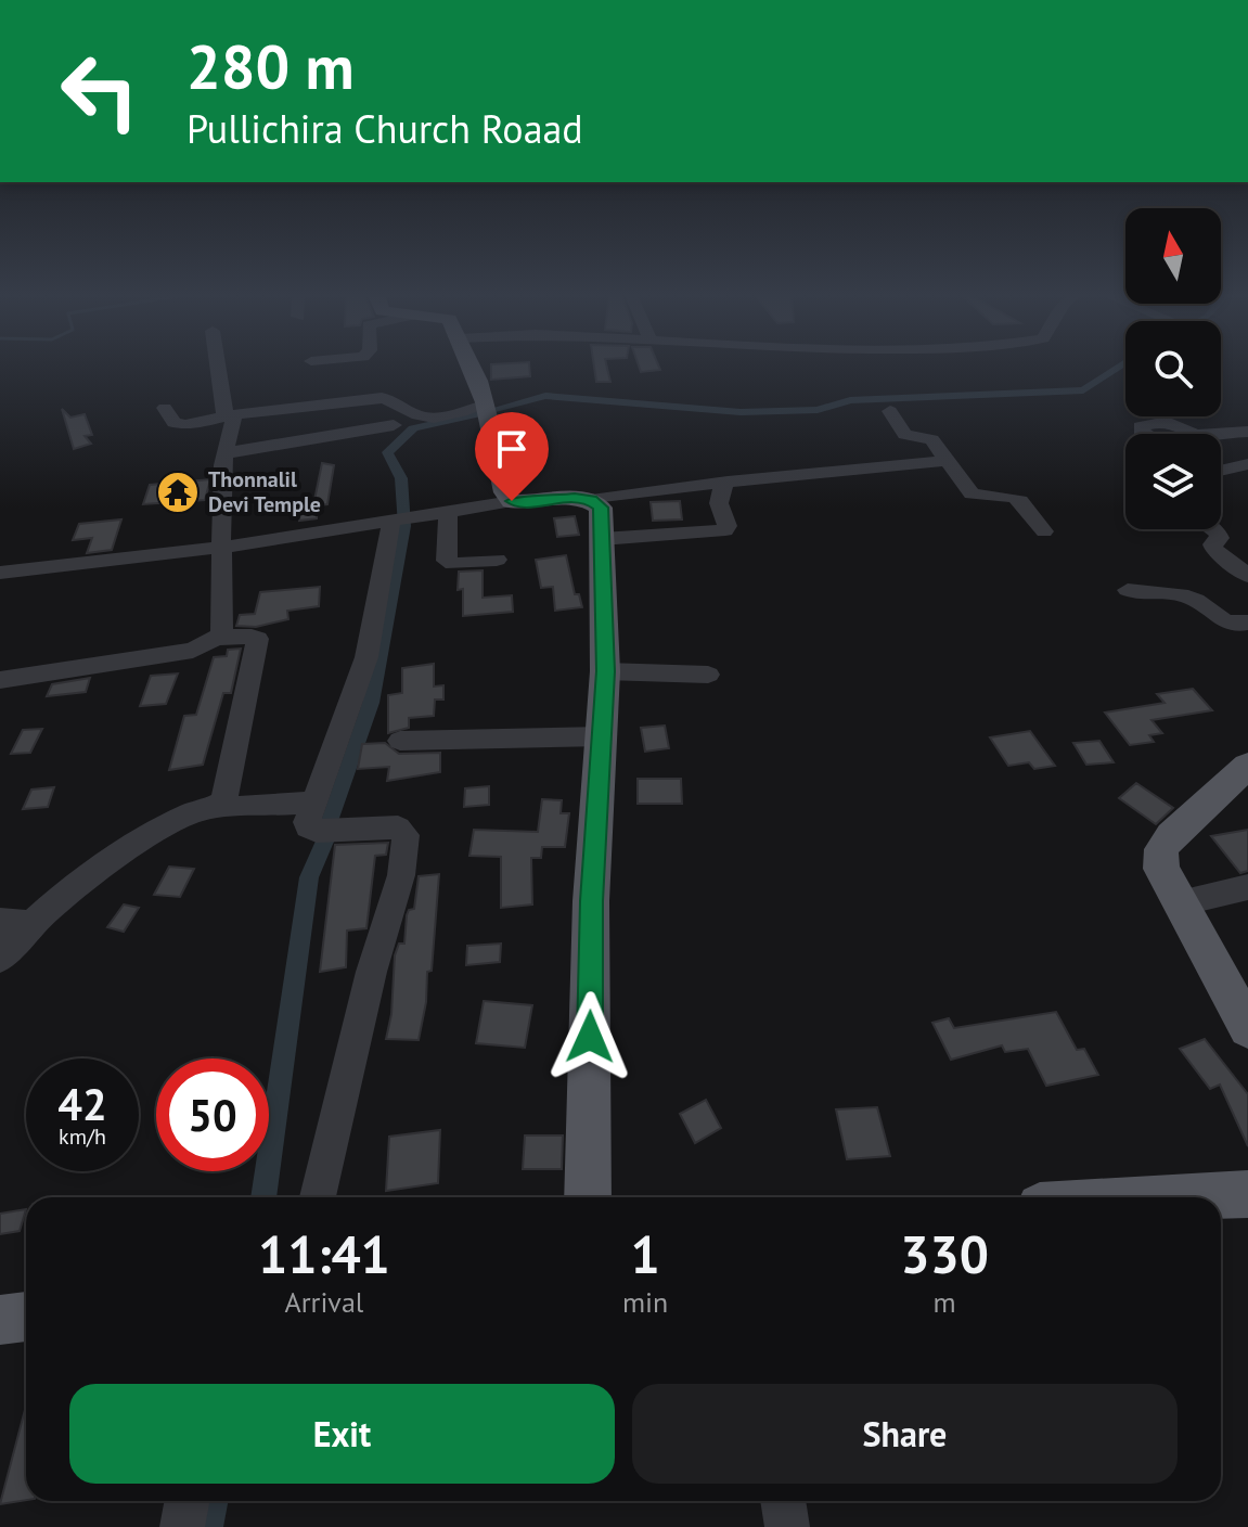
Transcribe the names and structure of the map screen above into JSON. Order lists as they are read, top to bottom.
{
  "places": {
    "temple": ["Thonnalil Devi Temple"]
  },
  "north": "top",
  "page": {
    "turn": ["280 m", "Pullichira Church Roaad"],
    "speed": "42 km/h",
    "limit": "50",
    "eta": [
      "11:41",
      "Arrival",
      "1",
      "min",
      "330",
      "m"
    ],
    "buttons": ["Exit", "Share"]
  }
}
